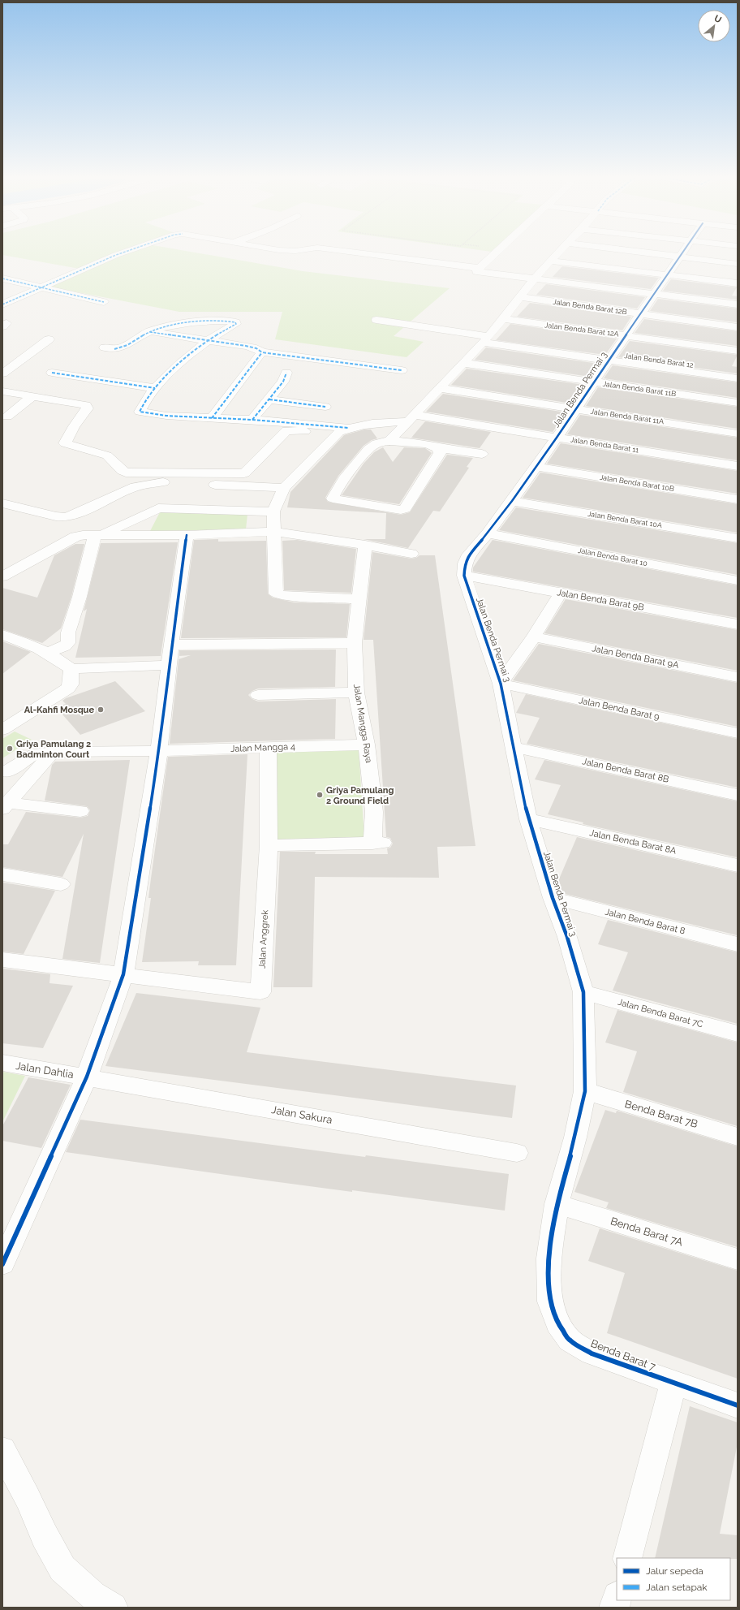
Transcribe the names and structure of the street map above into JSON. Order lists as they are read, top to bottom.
{
  "streets": {
    "street": [
      "Jalan Benda Barat 12B",
      "Jalan Benda Barat 12A",
      "Jalan Benda Barat 12",
      "Jalan Benda Barat 11B",
      "Jalan Benda Permai 3",
      "Jalan Benda Barat 11A",
      "Jalan Benda Barat 11",
      "Jalan Benda Barat 10B",
      "Jalan Benda Barat 10A",
      "Jalan Benda Barat 10",
      "Jalan Benda Barat 9B",
      "Jalan Benda Barat 9A",
      "Jalan Benda Barat 9",
      "Jalan Mangga Raya",
      "Jalan Mangga 4",
      "Jalan Benda Barat 8B",
      "Jalan Benda Barat 8A",
      "Jalan Benda Barat 8",
      "Jalan Anggrek",
      "Jalan Benda Barat 7C",
      "Jalan Dahlia",
      "Benda Barat 7B",
      "Jalan Sakura",
      "Benda Barat 7A",
      "Benda Barat 7"
    ]
  },
  "crossings": [
    ["Jalan Benda Barat 12B", "Jalan Benda Permai 3"],
    ["Jalan Benda Barat 12A", "Jalan Benda Permai 3"],
    ["Jalan Benda Barat 12", "Jalan Benda Permai 3"],
    ["Jalan Benda Barat 11B", "Jalan Benda Permai 3"],
    ["Jalan Benda Permai 3", "Jalan Benda Barat 11A"],
    ["Jalan Benda Permai 3", "Jalan Benda Barat 11"],
    ["Jalan Benda Permai 3", "Jalan Benda Barat 10B"],
    ["Jalan Benda Permai 3", "Jalan Benda Barat 10A"],
    ["Jalan Benda Permai 3", "Jalan Benda Barat 10"],
    ["Jalan Benda Permai 3", "Jalan Benda Barat 9B"],
    ["Jalan Benda Permai 3", "Jalan Benda Barat 9"],
    ["Jalan Benda Permai 3", "Jalan Benda Barat 8B"],
    ["Jalan Benda Permai 3", "Jalan Benda Barat 8A"],
    ["Jalan Benda Permai 3", "Jalan Benda Barat 8"],
    ["Jalan Benda Permai 3", "Jalan Benda Barat 7C"],
    ["Jalan Benda Permai 3", "Benda Barat 7B"],
    ["Jalan Benda Permai 3", "Benda Barat 7"],
    ["Jalan Mangga Raya", "Jalan Mangga 4"],
    ["Jalan Mangga Raya", "Jalan Anggrek"],
    ["Jalan Mangga 4", "Jalan Anggrek"],
    ["Jalan Dahlia", "Jalan Sakura"],
    ["Benda Barat 7A", "Benda Barat 7"]
  ],
  "places": ["Al-Kahfi Mosque", "Griya Pamulang 2 Badminton Court", "Griya Pamulang 2 Ground Field"],
  "legend": ["Jalur sepeda", "Jalan setapak"],
  "north": "top right"
}
